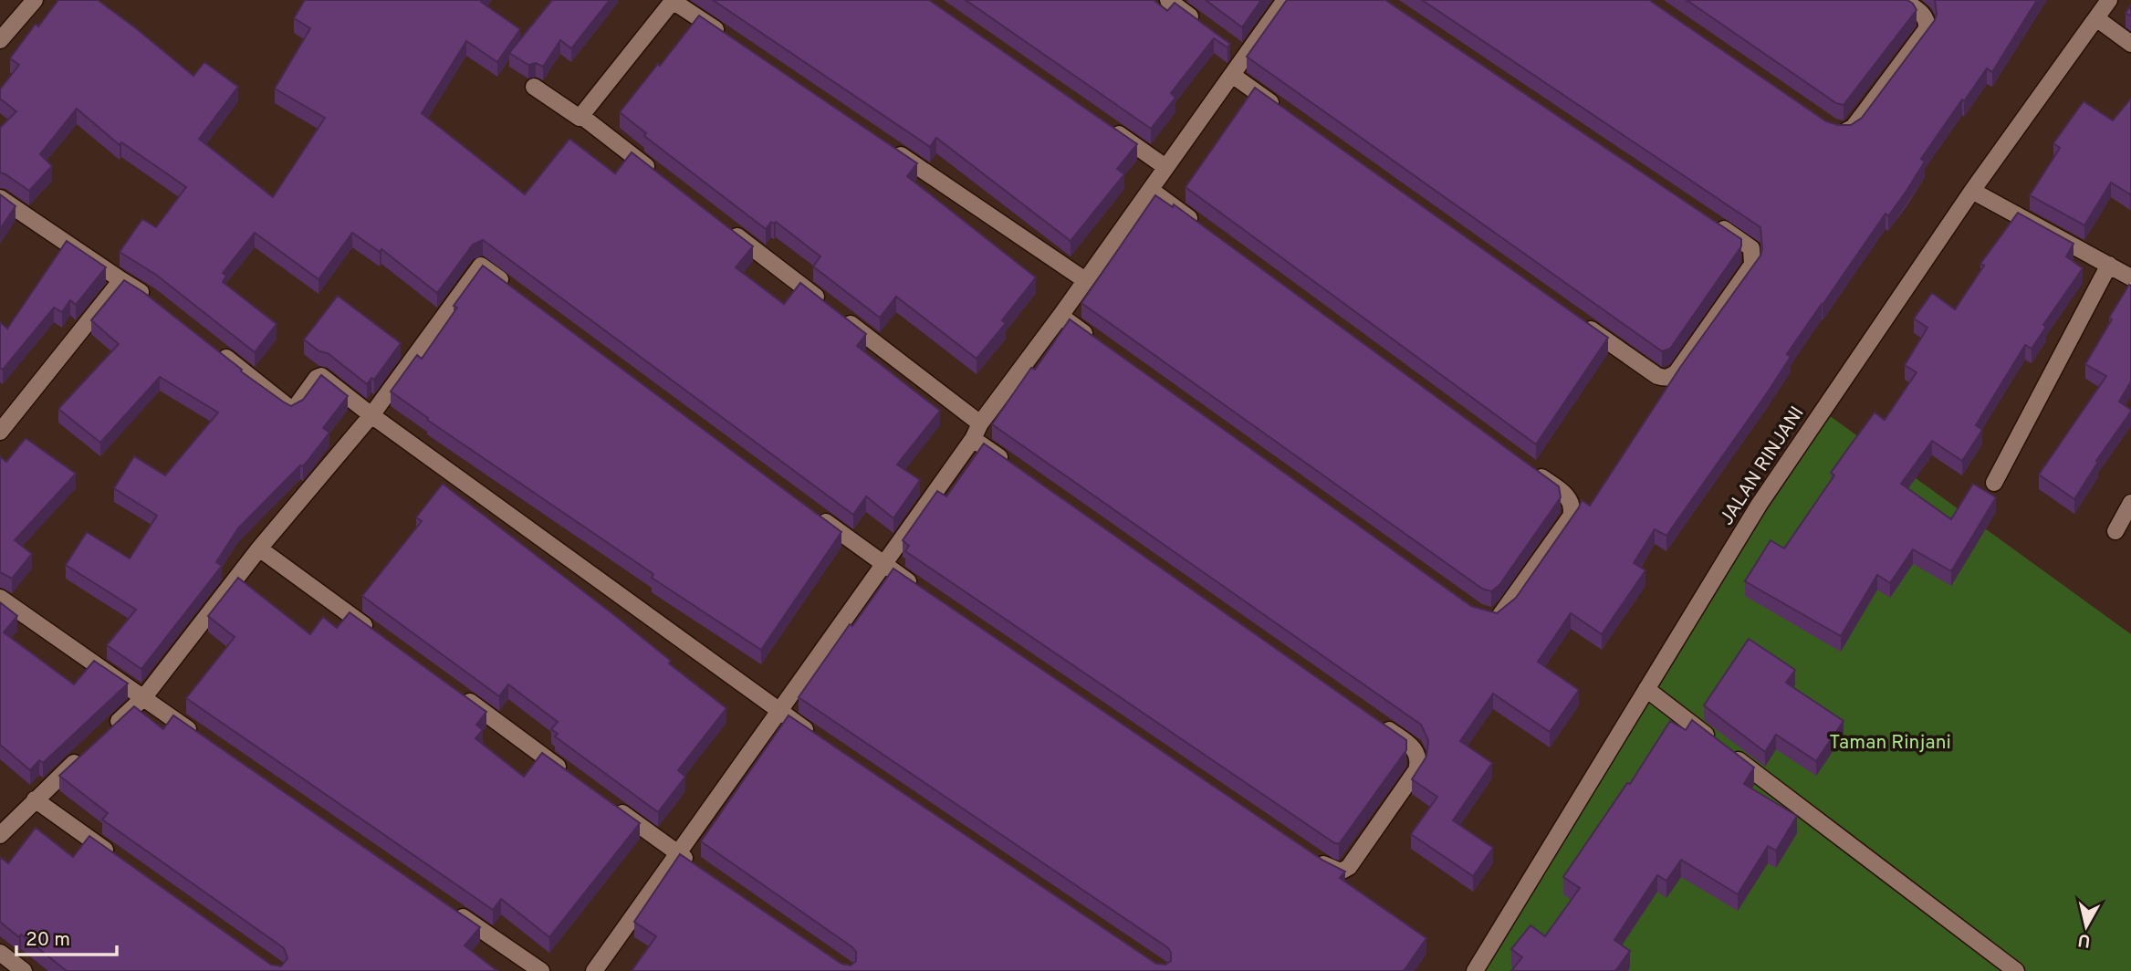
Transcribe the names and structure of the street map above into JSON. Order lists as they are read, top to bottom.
{
  "streets": {
    "street": ["JALAN RINJANI"]
  },
  "parks": ["Taman Rinjani"],
  "scale_bar": "20 m",
  "north": "bottom"
}
